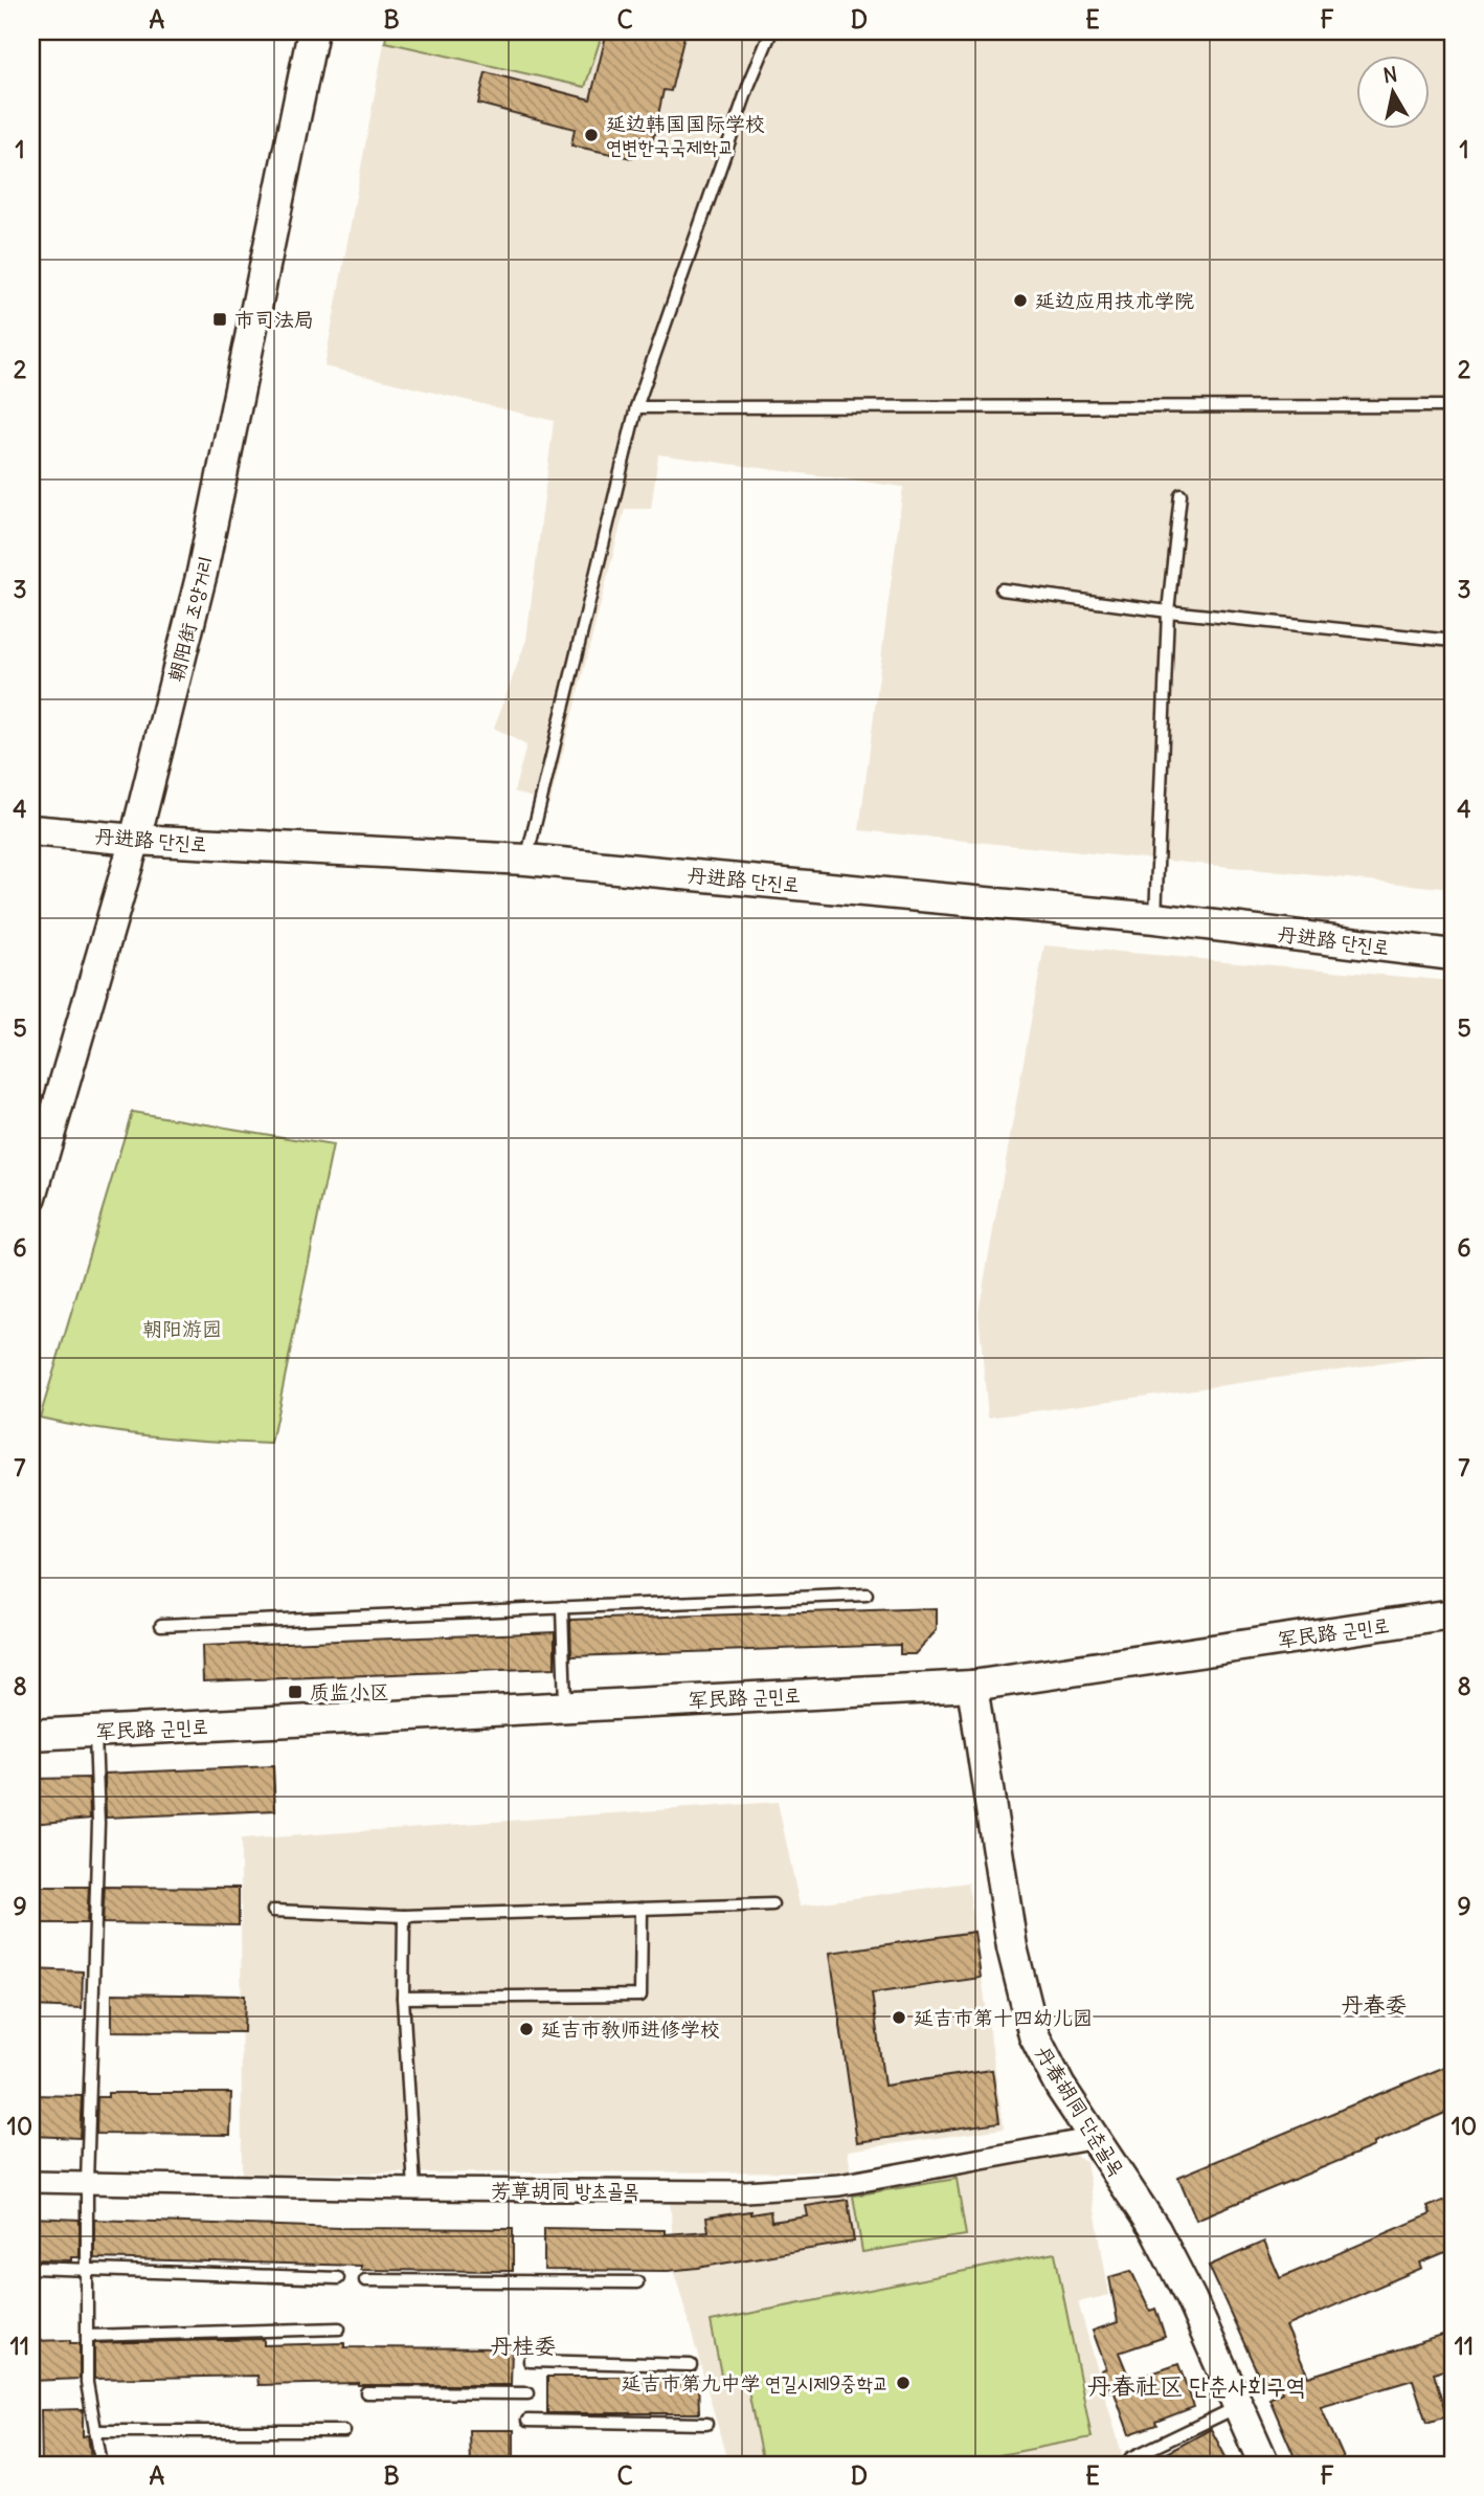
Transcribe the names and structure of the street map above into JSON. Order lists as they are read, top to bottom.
{
  "streets": {
    "street": [
      "朝阳街 조양거리",
      "丹进路 단진로",
      "军民路 군민로",
      "丹春胡同 단춘골목",
      "芳草胡同 방초골목"
    ]
  },
  "crossings": [
    ["朝阳街 조양거리", "丹进路 단진로"],
    ["军民路 군민로", "丹春胡同 단춘골목"],
    ["丹春胡同 단춘골목", "芳草胡同 방초골목"]
  ],
  "districts": ["丹春委", "丹桂委", "丹春社区 단춘사회구역"],
  "parks": ["朝阳游园"],
  "places": {
    "other": [
      "延边韩国国际学校 연변한국국제학교",
      "延边应用技术学院",
      "延吉市第十四幼儿园",
      "延吉市教师进修学校",
      "延吉市第九中学 연길시제9중학교"
    ],
    "transit": ["市司法局", "质监小区"]
  },
  "north": "top",
  "grid": {
    "columns": [
      "A",
      "B",
      "C",
      "D",
      "E",
      "F"
    ],
    "rows": [
      "1",
      "2",
      "3",
      "4",
      "5",
      "6",
      "7",
      "8",
      "9",
      "10",
      "11"
    ]
  }
}
